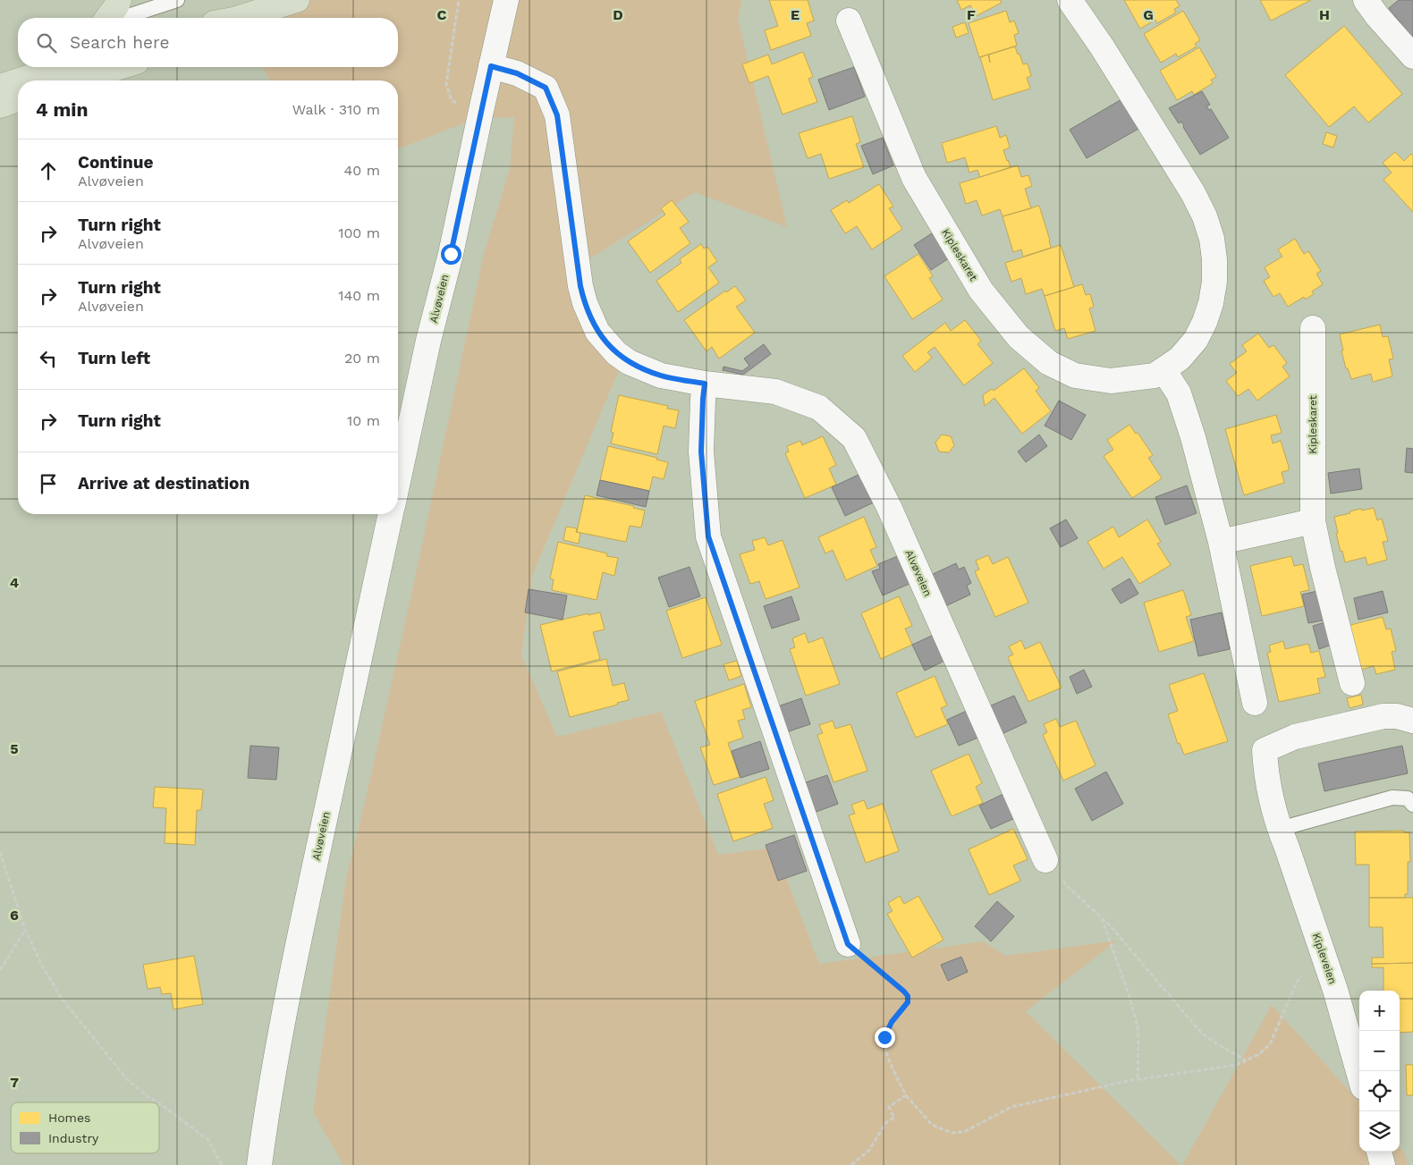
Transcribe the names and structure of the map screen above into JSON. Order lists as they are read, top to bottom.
{
  "streets": {
    "street": ["Kipleskaret", "Alvøveien", "Kipleveien"]
  },
  "legend": ["Homes", "Industry"],
  "page": {
    "search": "Search here",
    "heading": ["4 min", "Walk · 310 m"],
    "list": [
      ["Continue", "Alvøveien", "40 m"],
      ["Turn right", "Alvøveien", "100 m"],
      ["Turn right", "Alvøveien", "140 m"],
      ["Turn left", "20 m"],
      ["Turn right", "10 m"],
      "Arrive at destination"
    ],
    "map_buttons": ["+", "−"]
  },
  "grid": {
    "columns": [
      "C",
      "D",
      "E",
      "F",
      "G",
      "H"
    ],
    "rows": [
      "4",
      "5",
      "6",
      "7"
    ]
  }
}
